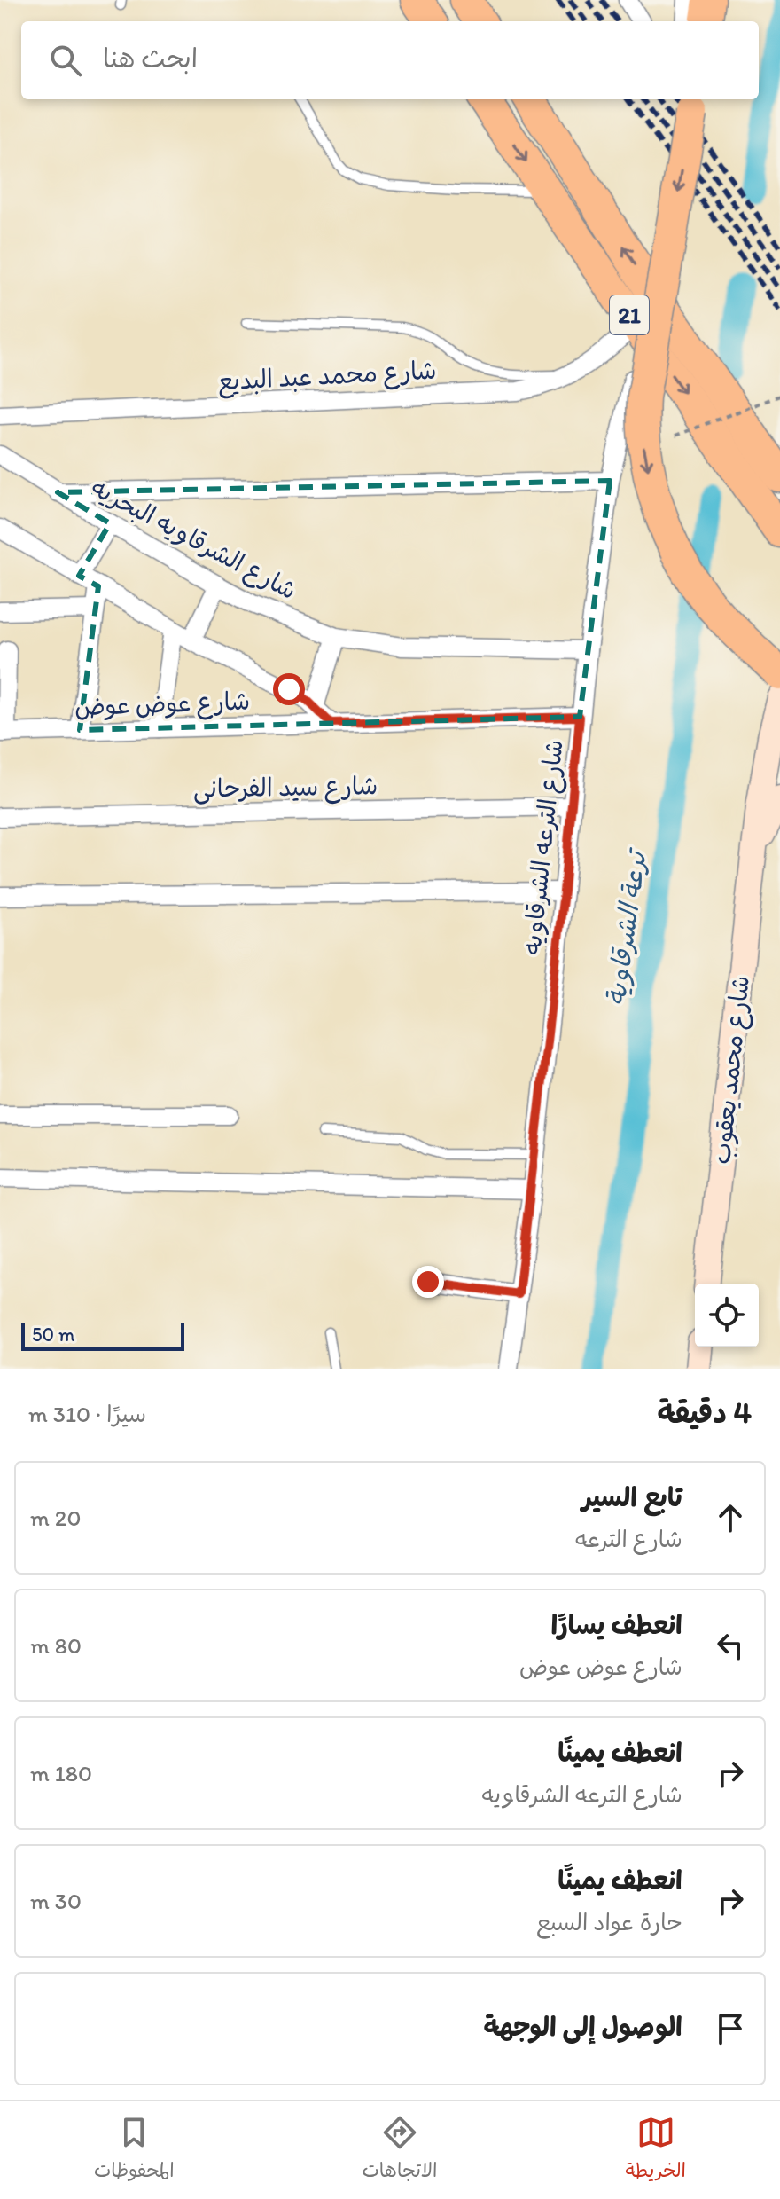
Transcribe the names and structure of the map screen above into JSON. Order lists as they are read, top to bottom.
{
  "streets": {
    "highway": ["21"],
    "main road": ["شارع محمد يعقوب"],
    "street": [
      "شارع محمد عبد البديع",
      "شارع الشرقاويه البحريه",
      "شارع عوض عوض",
      "شارع سيد الفرحانى",
      "شارع الترعه الشرقاويه"
    ]
  },
  "crossings": [
    ["21", "شارع محمد عبد البديع"],
    ["21", "شارع الترعه الشرقاويه"],
    ["شارع محمد عبد البديع", "شارع الترعه الشرقاويه"],
    ["شارع الشرقاويه البحريه", "شارع الترعه الشرقاويه"],
    ["شارع عوض عوض", "شارع الترعه الشرقاويه"],
    ["شارع سيد الفرحانى", "شارع الترعه الشرقاويه"]
  ],
  "water": ["ترعة الشرقاوية"],
  "scale_bar": "50 m",
  "page": {
    "search": "ابحث هنا",
    "scale": "50 m",
    "heading": ["4 دقيقة", "سيرًا · 310 m"],
    "list": [
      ["تابع السير", "شارع الترعه", "20 m"],
      ["انعطف يسارًا", "شارع عوض عوض", "80 m"],
      ["انعطف يمينًا", "شارع الترعه الشرقاويه", "180 m"],
      ["انعطف يمينًا", "حارة عواد السبع", "30 m"],
      "الوصول إلى الوجهة"
    ],
    "nav": ["الخريطة", "الاتجاهات", "المحفوظات"]
  }
}
